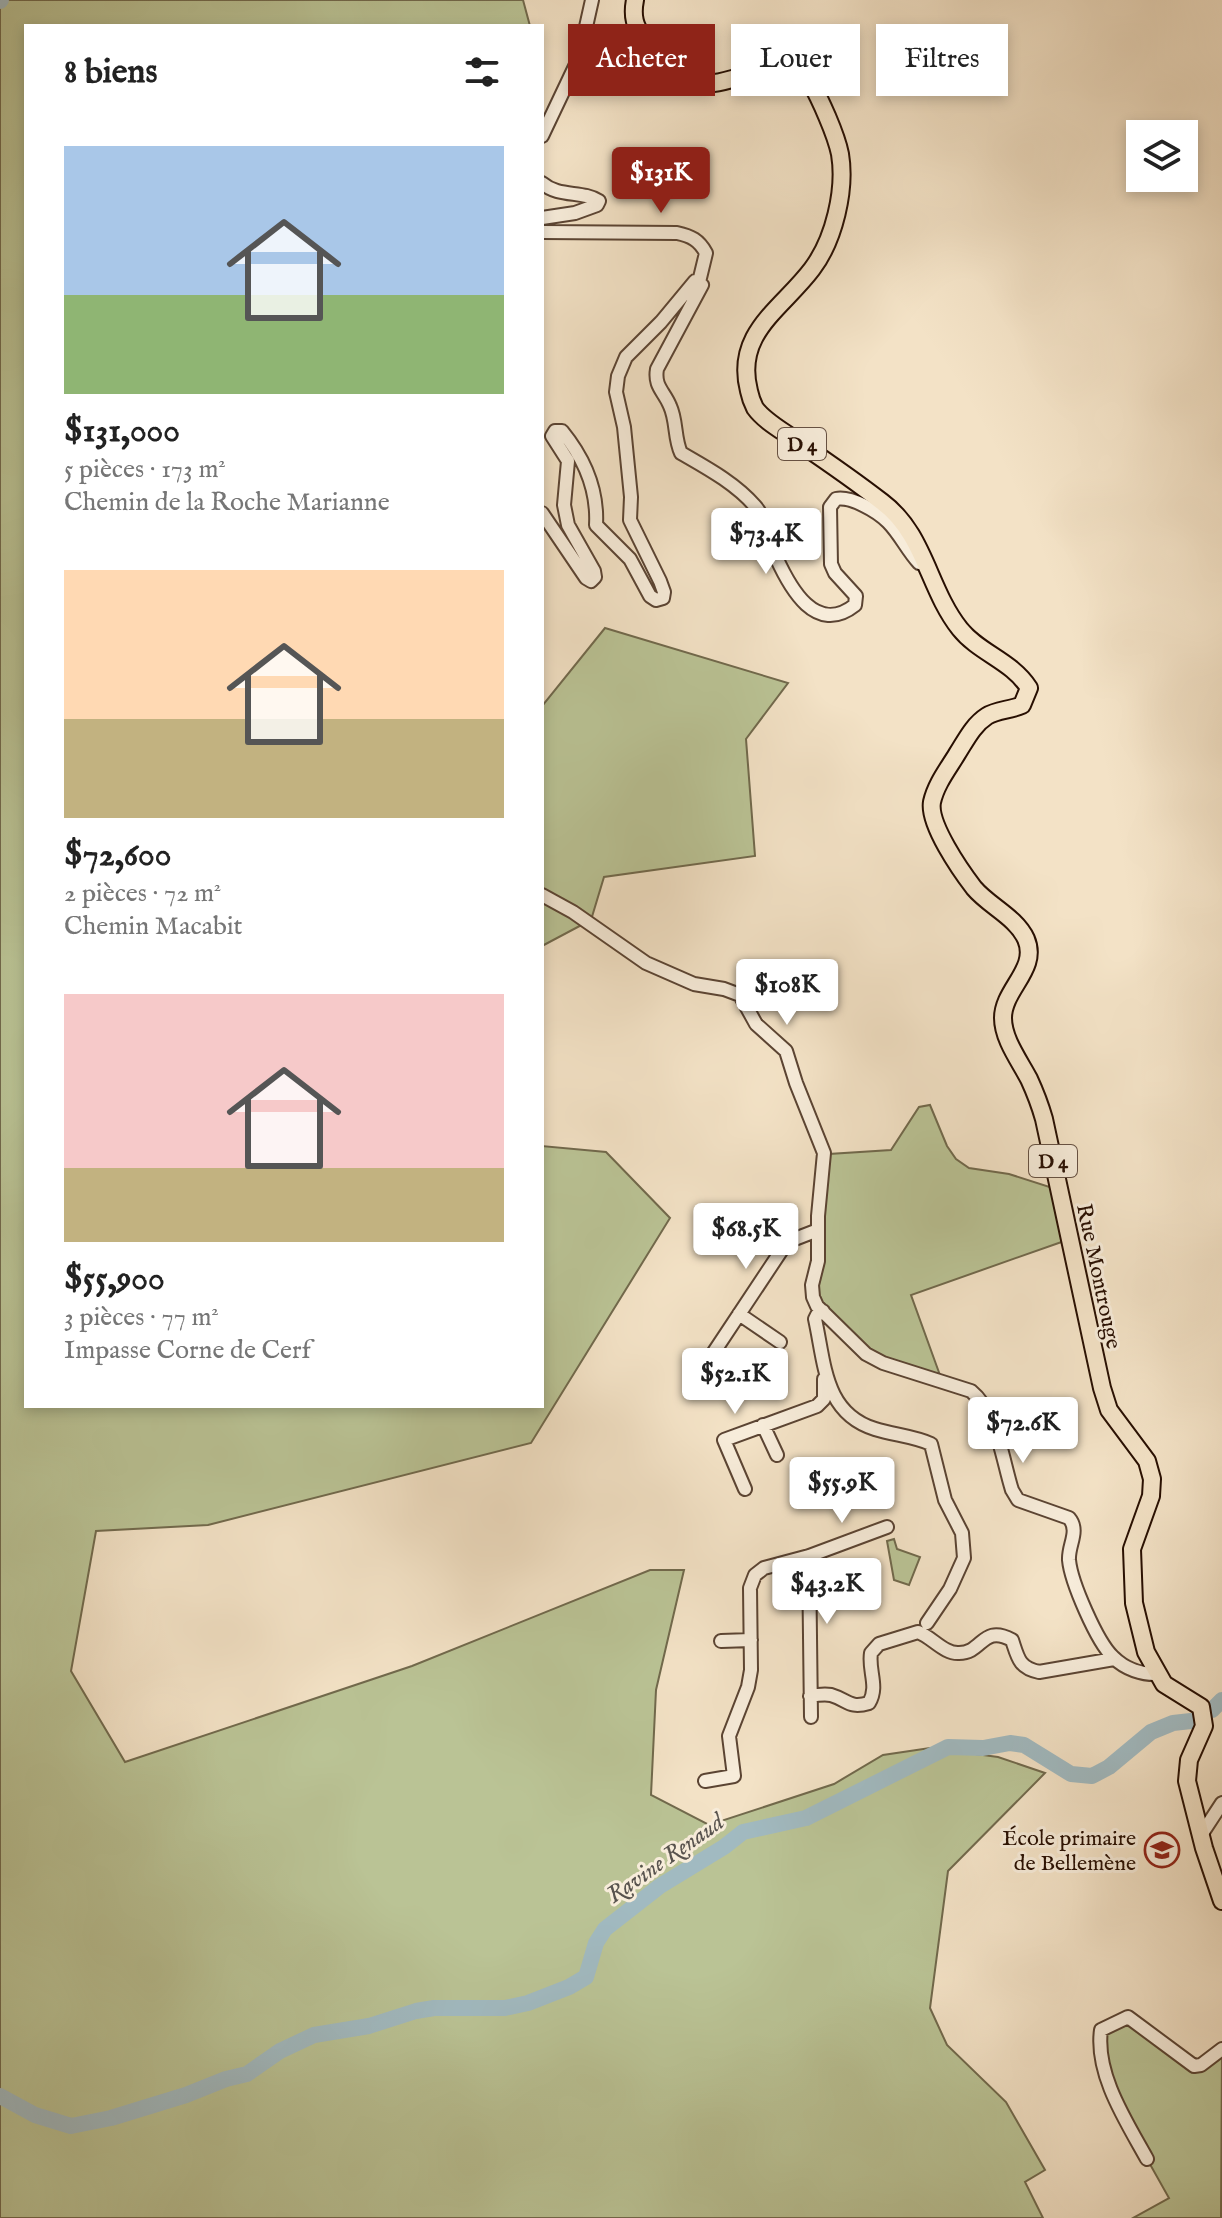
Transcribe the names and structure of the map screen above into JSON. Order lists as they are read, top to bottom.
{
  "streets": {
    "main road": ["D 4", "Rue Montrouge"]
  },
  "water": ["Ravine Renaud"],
  "places": {
    "school or university": ["École primaire de Bellemène"]
  },
  "page": {
    "chip": ["Acheter", "Louer", "Filtres"],
    "heading": "8 biens",
    "list": [
      {
        "name": "$131,000",
        "note": "5 pièces · 173 m² · Chemin de la Roche Marianne"
      },
      {
        "name": "$72,600",
        "note": "2 pièces · 72 m² · Chemin Macabit"
      },
      {
        "name": "$55,900",
        "note": "3 pièces · 77 m² · Impasse Corne de Cerf"
      }
    ],
    "price": [
      "$131K",
      "$73.4K",
      "$108K",
      "$68.5K",
      "$52.1K",
      "$72.6K",
      "$55.9K",
      "$43.2K"
    ]
  }
}
